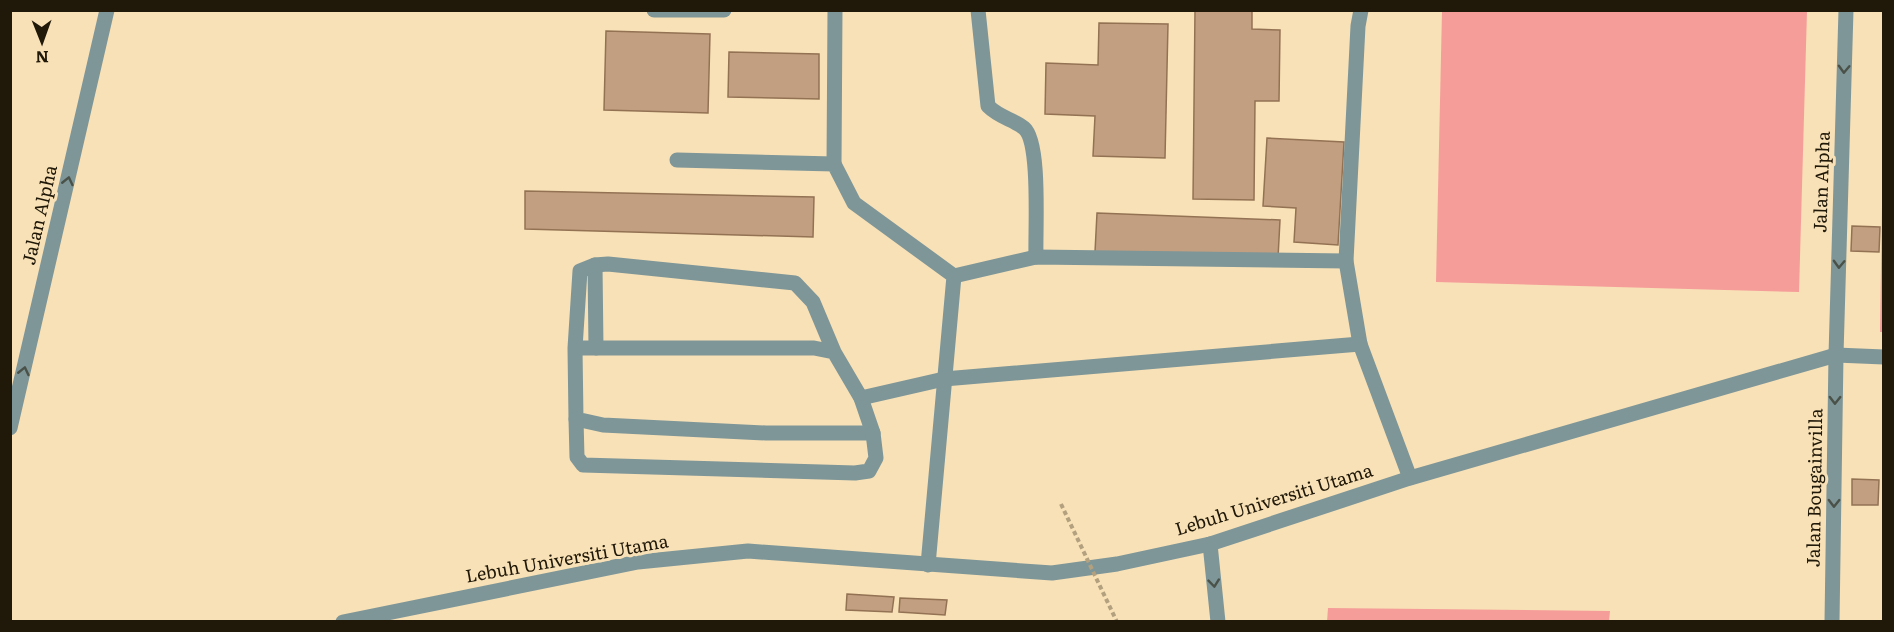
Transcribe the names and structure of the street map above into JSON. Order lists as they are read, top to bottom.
{
  "streets": {
    "street": ["Jalan Alpha", "Jalan Bougainvilla", "Lebuh Universiti Utama"]
  },
  "crossings": [
    ["Jalan Alpha", "Jalan Bougainvilla"],
    ["Jalan Alpha", "Lebuh Universiti Utama"],
    ["Jalan Bougainvilla", "Lebuh Universiti Utama"]
  ],
  "one_way": ["Jalan Bougainvilla"],
  "north": "bottom"
}
